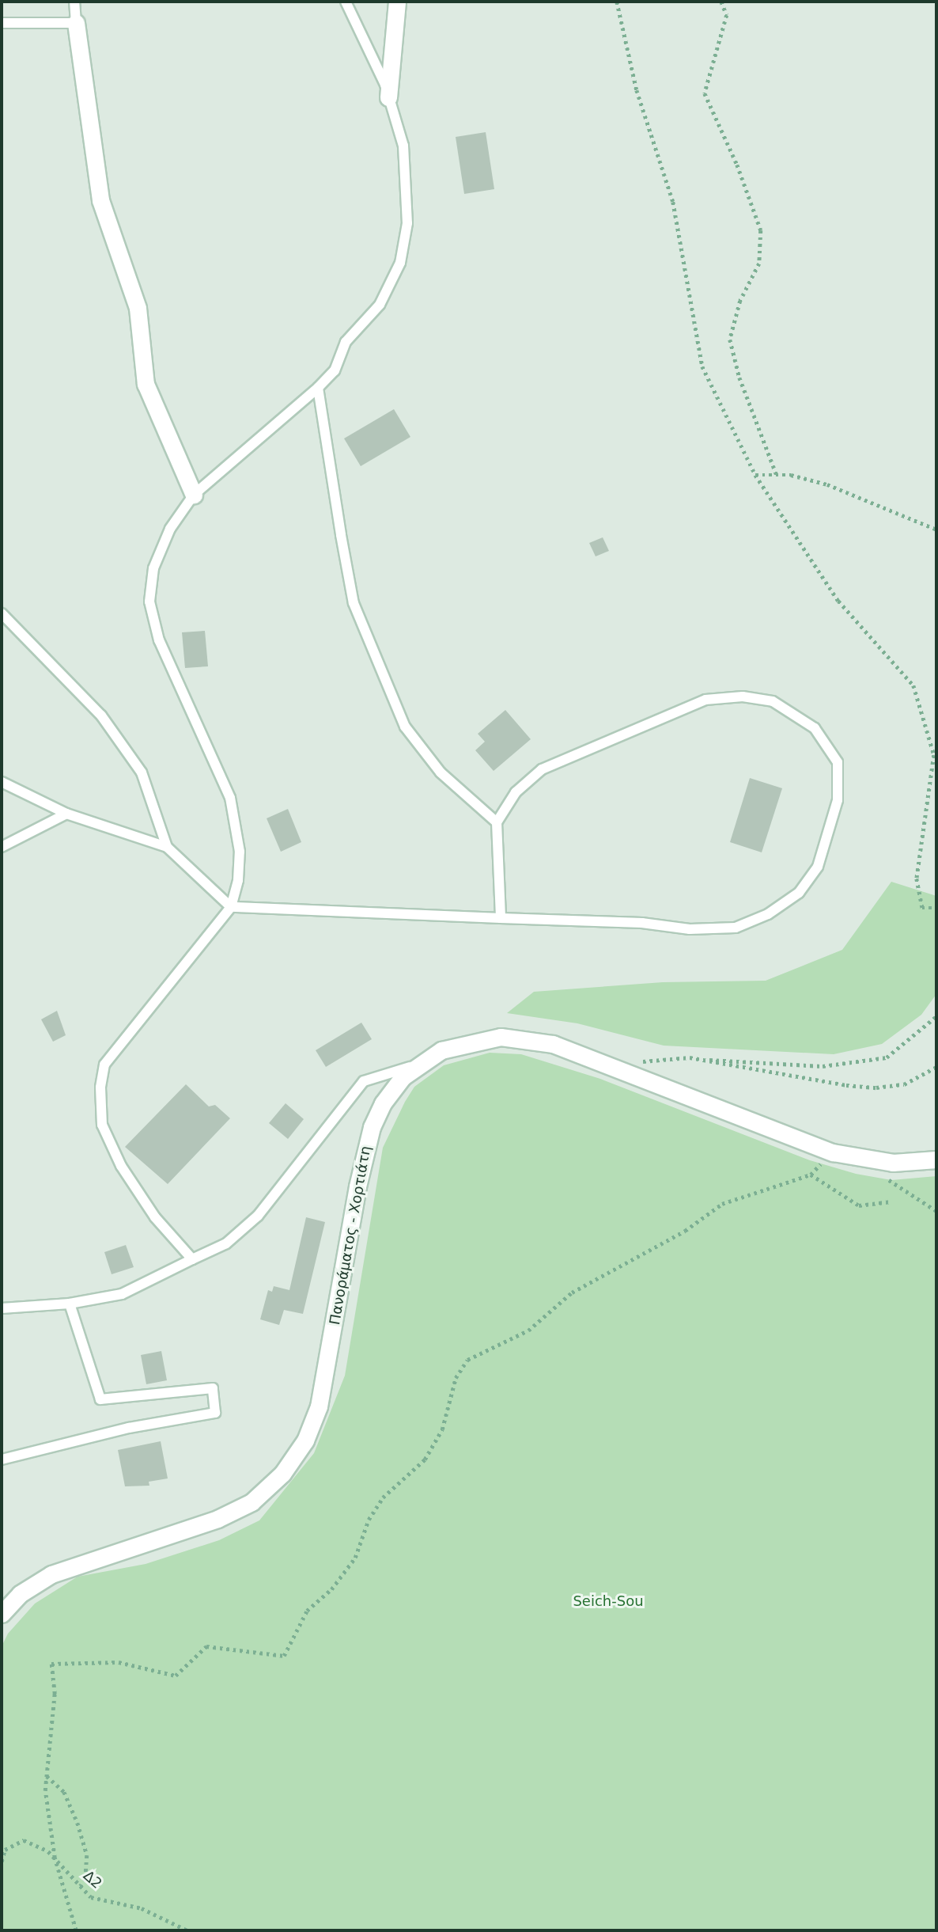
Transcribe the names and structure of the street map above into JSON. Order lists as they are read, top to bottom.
{
  "streets": {
    "main road": ["Πανοράματος - Χορτιάτη"],
    "path": ["Δ2"]
  },
  "parks": ["Seich-Sou"]
}
